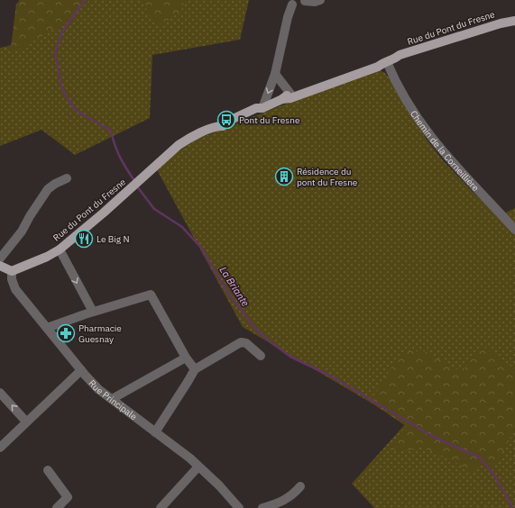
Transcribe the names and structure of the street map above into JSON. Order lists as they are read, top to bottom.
{
  "streets": {
    "main road": ["Rue du Pont du Fresne"],
    "street": ["Chemin de la Corneillière", "Rue Principale"]
  },
  "crossings": [
    ["Rue du Pont du Fresne", "Chemin de la Corneillière"],
    ["Rue du Pont du Fresne", "Rue Principale"]
  ],
  "water": ["La Briante"],
  "places": {
    "bus stop": ["Pont du Fresne"],
    "building": ["Résidence du pont du Fresne"],
    "restaurant": ["Le Big N"],
    "pharmacy": ["Pharmacie Guesnay"]
  }
}
